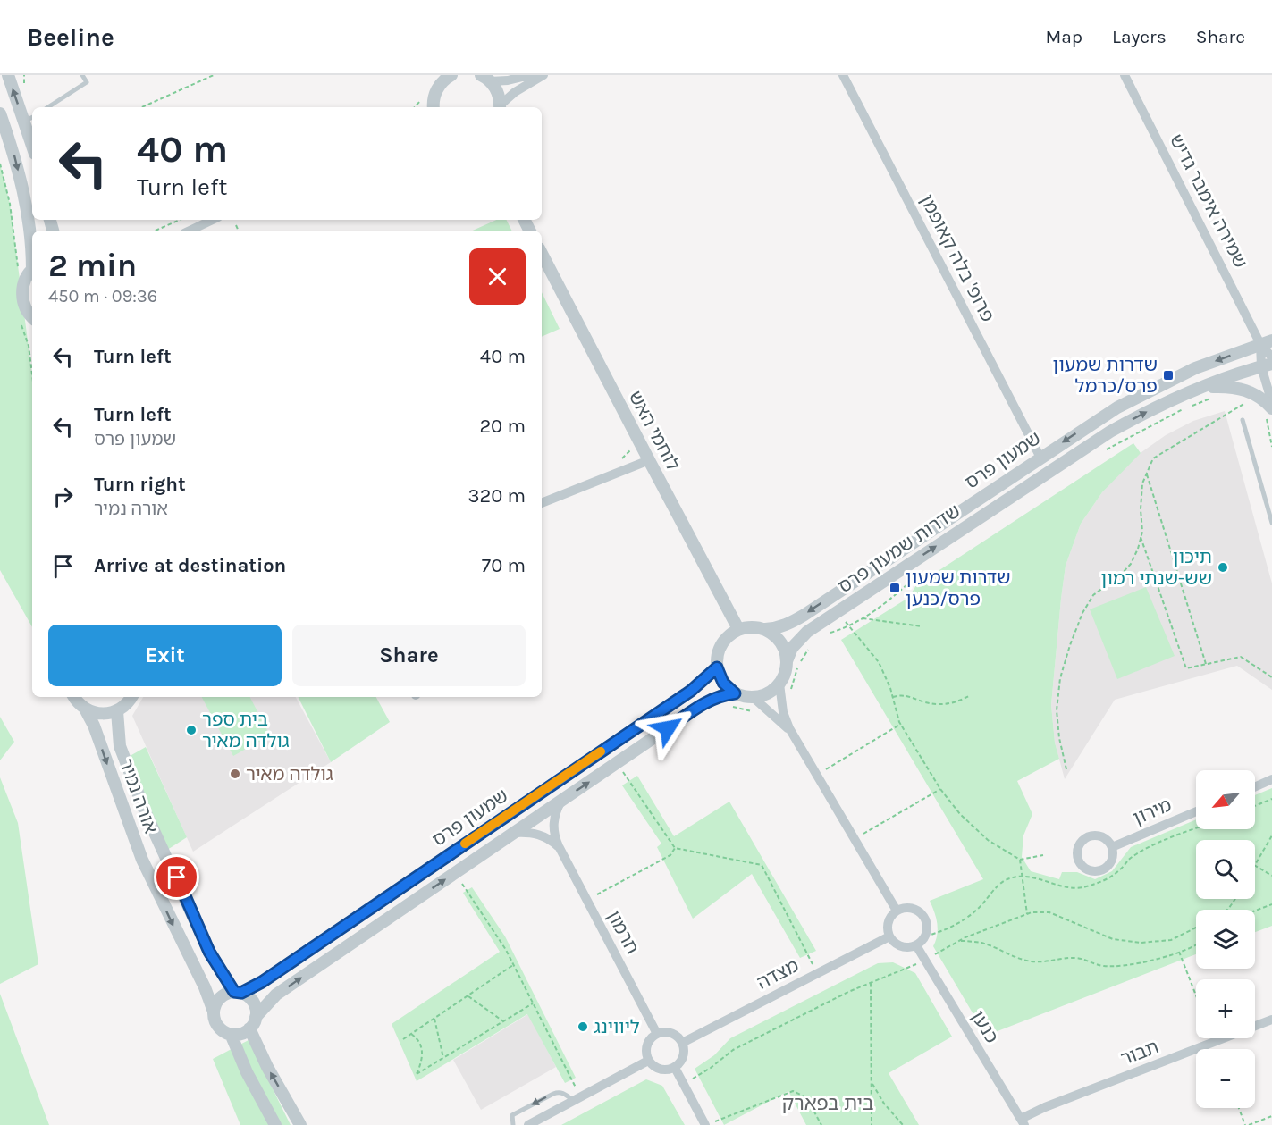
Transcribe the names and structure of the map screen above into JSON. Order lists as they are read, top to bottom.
{
  "streets": {
    "street": [
      "שמירה אימבר גדיש",
      "פרופ' בלה קאופמן",
      "לוחמי האש",
      "שמעון פרס",
      "שדרות שמעון פרס",
      "אורה נמיר",
      "מירון",
      "חרמון",
      "מצדה",
      "כנען",
      "תבור"
    ]
  },
  "crossings": [
    ["שמירה אימבר גדיש", "שמעון פרס"],
    ["פרופ' בלה קאופמן", "שמעון פרס"],
    ["לוחמי האש", "שמעון פרס"],
    ["לוחמי האש", "שדרות שמעון פרס"],
    ["שמעון פרס", "שדרות שמעון פרס"],
    ["שמעון פרס", "אורה נמיר"],
    ["שמעון פרס", "חרמון"],
    ["חרמון", "מצדה"],
    ["מצדה", "כנען"],
    ["כנען", "תבור"]
  ],
  "one_way": ["שדרות שמעון פרס"],
  "districts": ["בית בפארק"],
  "places": {
    "transit": ["שדרות שמעון פרס/כרמל", "שדרות שמעון פרס/כנען"],
    "other": [
      "תיכון שש-שנתי רמון",
      "בית ספר גולדה מאיר",
      "גולדה מאיר",
      "ליווינג"
    ]
  },
  "north": "bottom left",
  "page": {
    "header": "Beeline",
    "nav": ["Map", "Layers", "Share"],
    "turn": ["40 m", "Turn left"],
    "heading": ["2 min", "450 m · 09:36"],
    "list": [
      {
        "name": "Turn left",
        "value": "40 m"
      },
      {
        "name": "Turn left",
        "note": "שמעון פרס",
        "value": "20 m"
      },
      {
        "name": "Turn right",
        "note": "אורה נמיר",
        "value": "320 m"
      },
      {
        "name": "Arrive at destination",
        "value": "70 m"
      }
    ],
    "buttons": ["Exit", "Share"],
    "map_buttons": ["+", "−"]
  }
}
